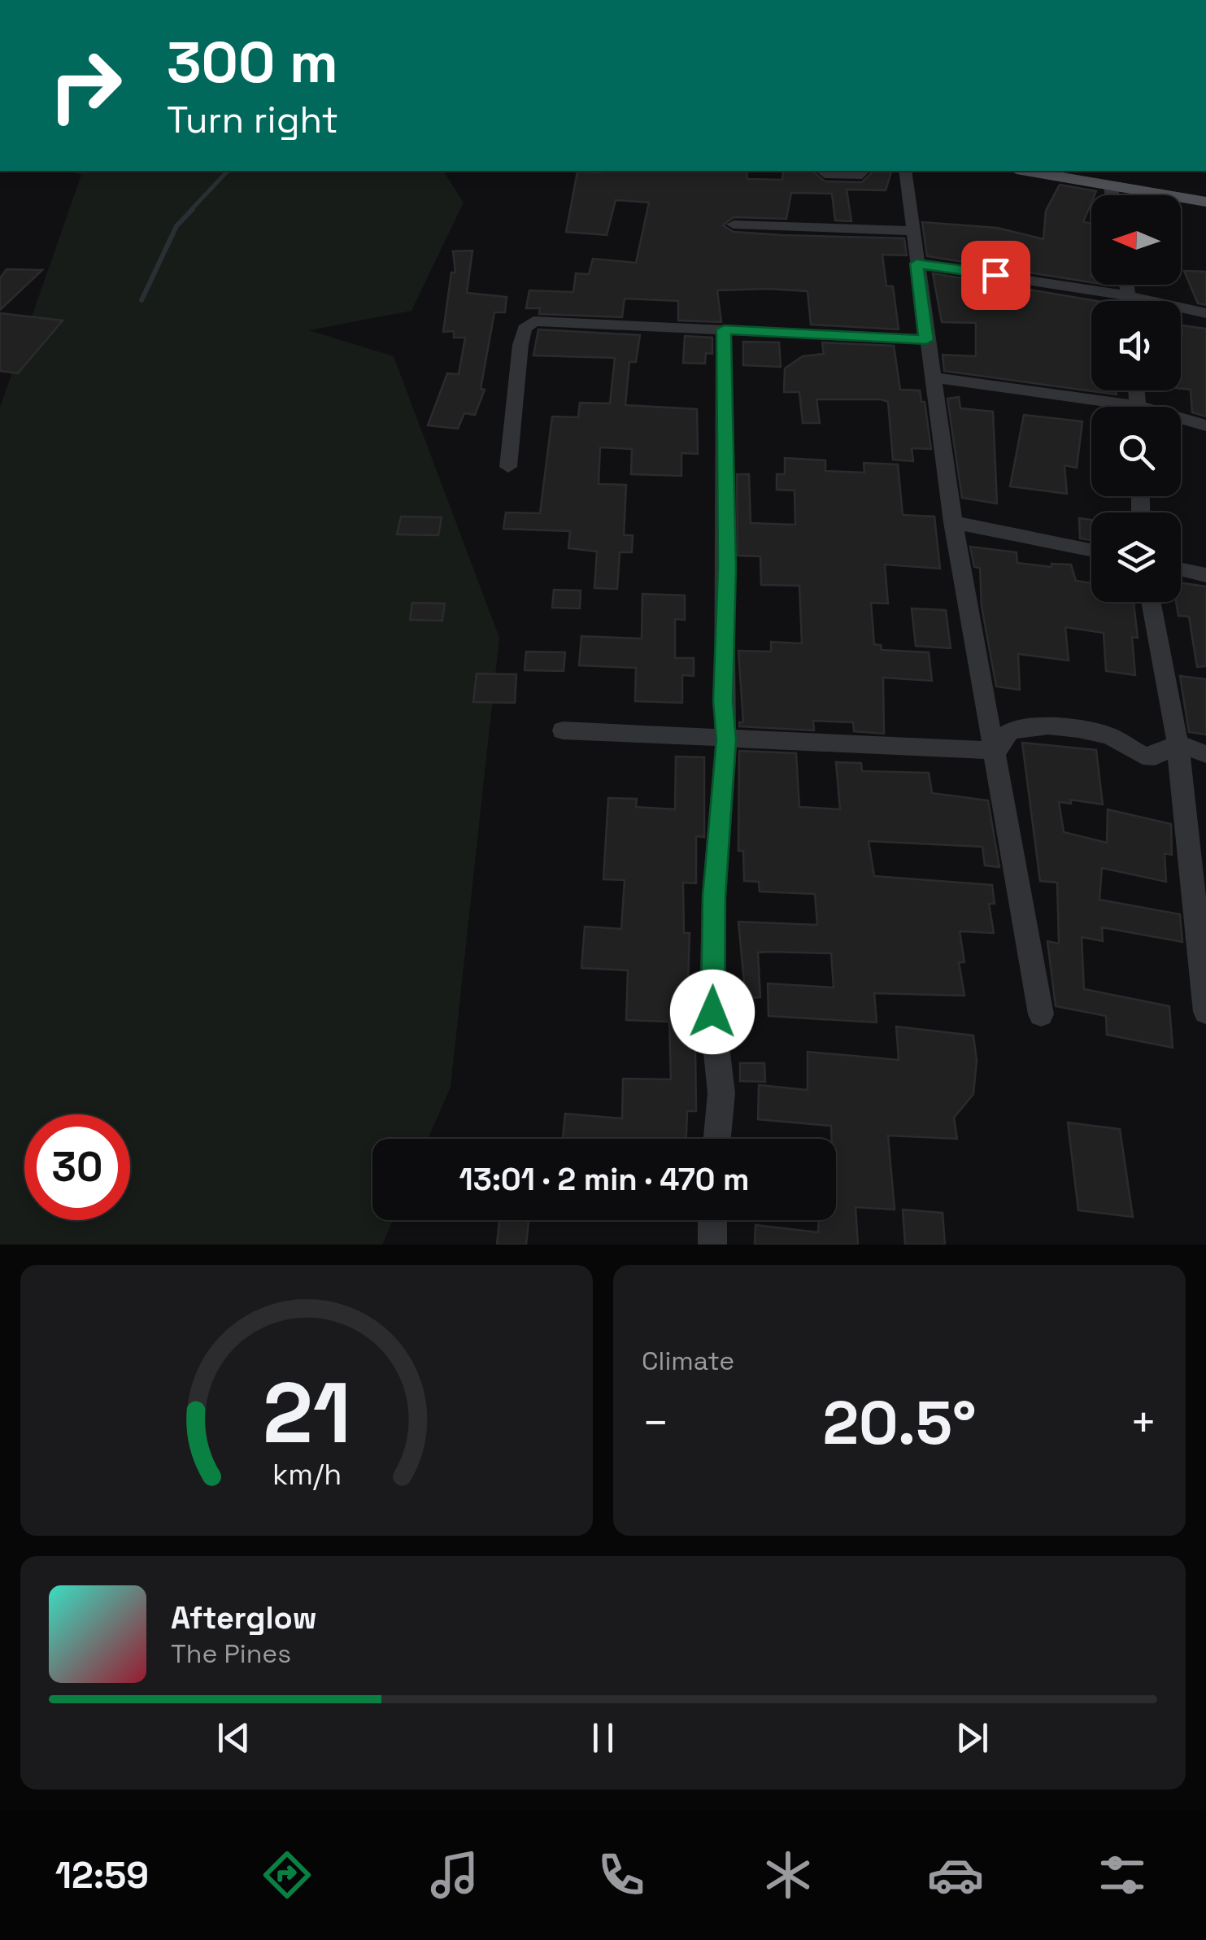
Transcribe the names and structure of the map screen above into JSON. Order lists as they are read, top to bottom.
{
  "north": "left",
  "page": {
    "turn": ["300 m", "Turn right"],
    "limit": "30",
    "trip": "13:01 · 2 min · 470 m",
    "tile": "Climate",
    "heat": ["−", "20.5°", "+"],
    "song": ["Afterglow", "The Pines"],
    "tabs": "12:59",
    "gauge": ["21", "km/h"]
  }
}
